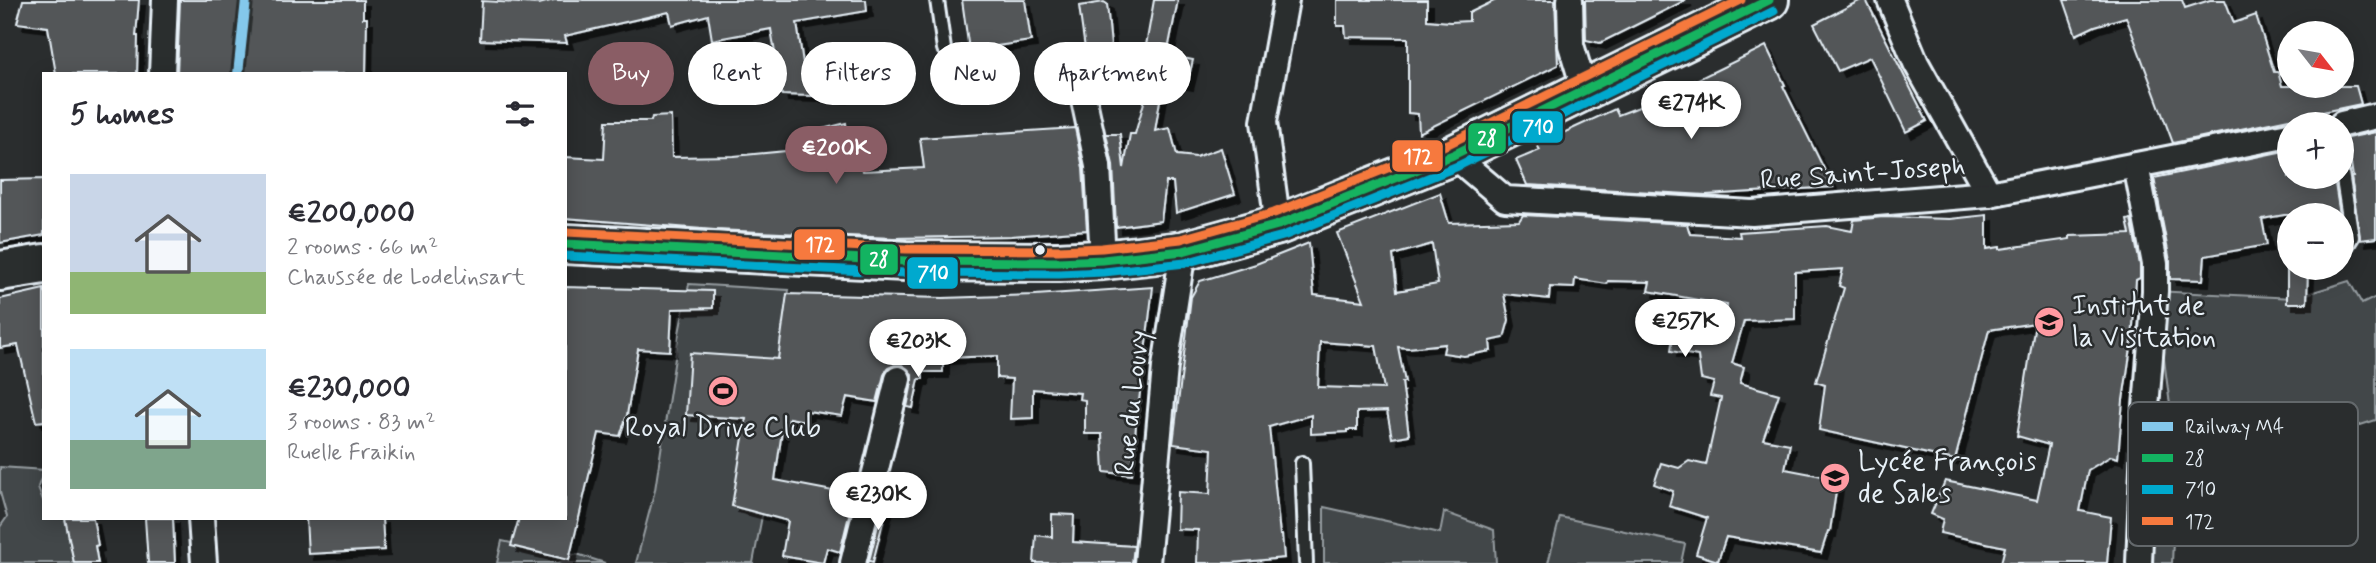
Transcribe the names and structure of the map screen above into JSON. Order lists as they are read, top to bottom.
{
  "streets": {
    "street": ["Rue Saint-Joseph", "Rue du Louvy"]
  },
  "places": {
    "school or university": ["Institut de la Visitation", "Lycée François de Sales"],
    "sports": ["Royal Drive Club"]
  },
  "lines": [
    "rail line M4",
    "transit line 28",
    "transit line 172",
    "transit line 710"
  ],
  "legend": [
    "Railway M4",
    "28",
    "710",
    "172"
  ],
  "north": "bottom right",
  "page": {
    "map_buttons": ["+", "−"],
    "chip": [
      "Buy",
      "Rent",
      "Filters",
      "New",
      "Apartment"
    ],
    "heading": "5 homes",
    "price": [
      "€274K",
      "€200K",
      "€257K",
      "€203K",
      "€230K"
    ],
    "list": [
      {
        "name": "€200,000",
        "note": "2 rooms · 66 m² · Chaussée de Lodelinsart"
      },
      {
        "name": "€230,000",
        "note": "3 rooms · 83 m² · Ruelle Fraikin"
      }
    ]
  }
}
